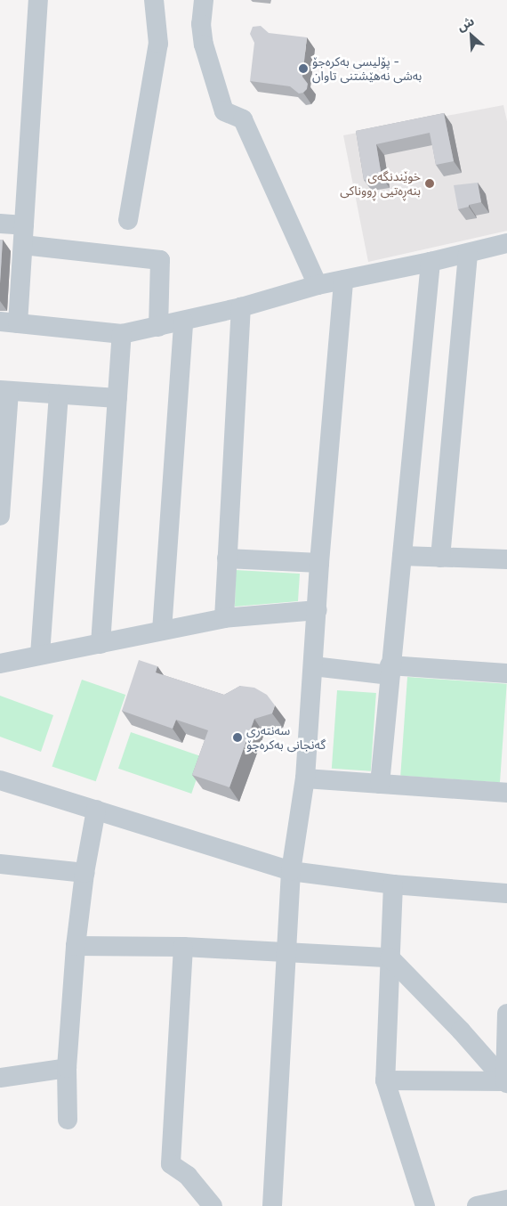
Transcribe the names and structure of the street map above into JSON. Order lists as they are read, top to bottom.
{
  "places": ["پۆلیسی بەکرەجۆ - بەشی نەهێشتنی تاوان", "خوێندنگەی بنەڕەتیی ڕووناکی", "سەنتەری گەنجانی بەکرەجۆ"],
  "north": "top left"
}
